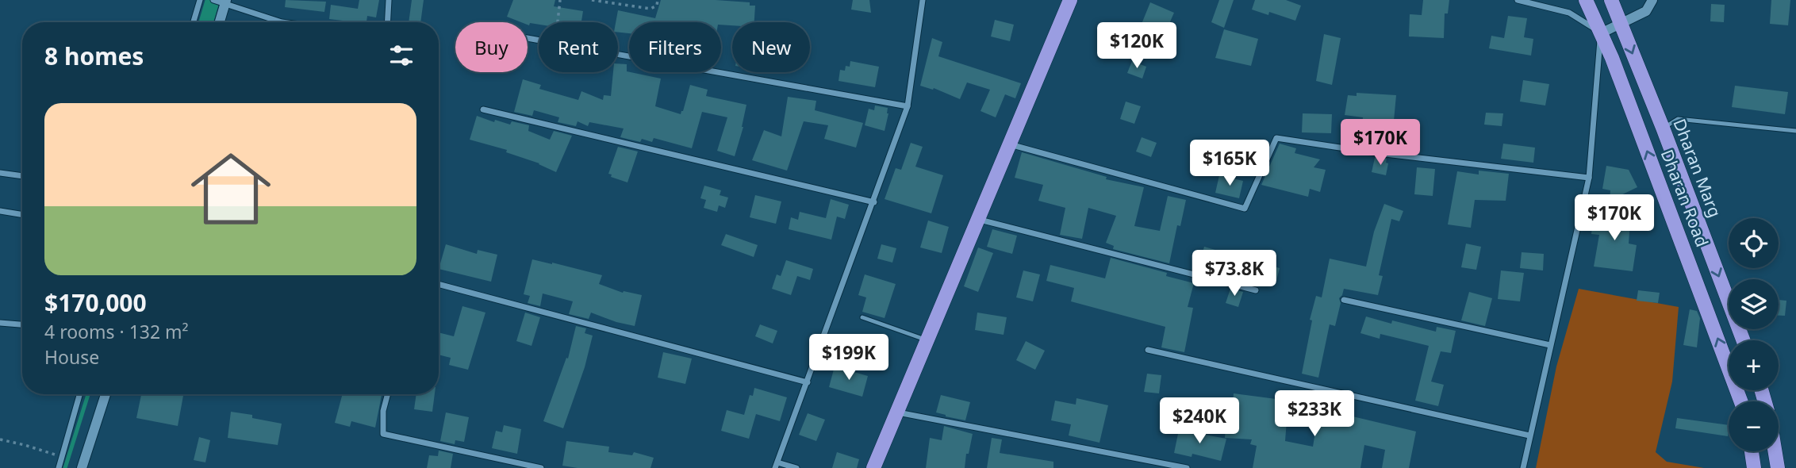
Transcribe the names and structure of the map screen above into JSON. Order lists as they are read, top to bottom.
{
  "streets": {
    "main road": ["Dharan Marg", "Dharan Road"]
  },
  "one_way": ["Dharan Marg", "Dharan Road"],
  "page": {
    "price": [
      "$120K",
      "$170K",
      "$165K",
      "$170K",
      "$73.8K",
      "$199K",
      "$233K",
      "$240K"
    ],
    "chip": [
      "Buy",
      "Rent",
      "Filters",
      "New"
    ],
    "heading": "8 homes",
    "list": [
      {
        "name": "$170,000",
        "note": "4 rooms · 132 m² · House"
      }
    ],
    "map_buttons": ["+", "−"]
  }
}
